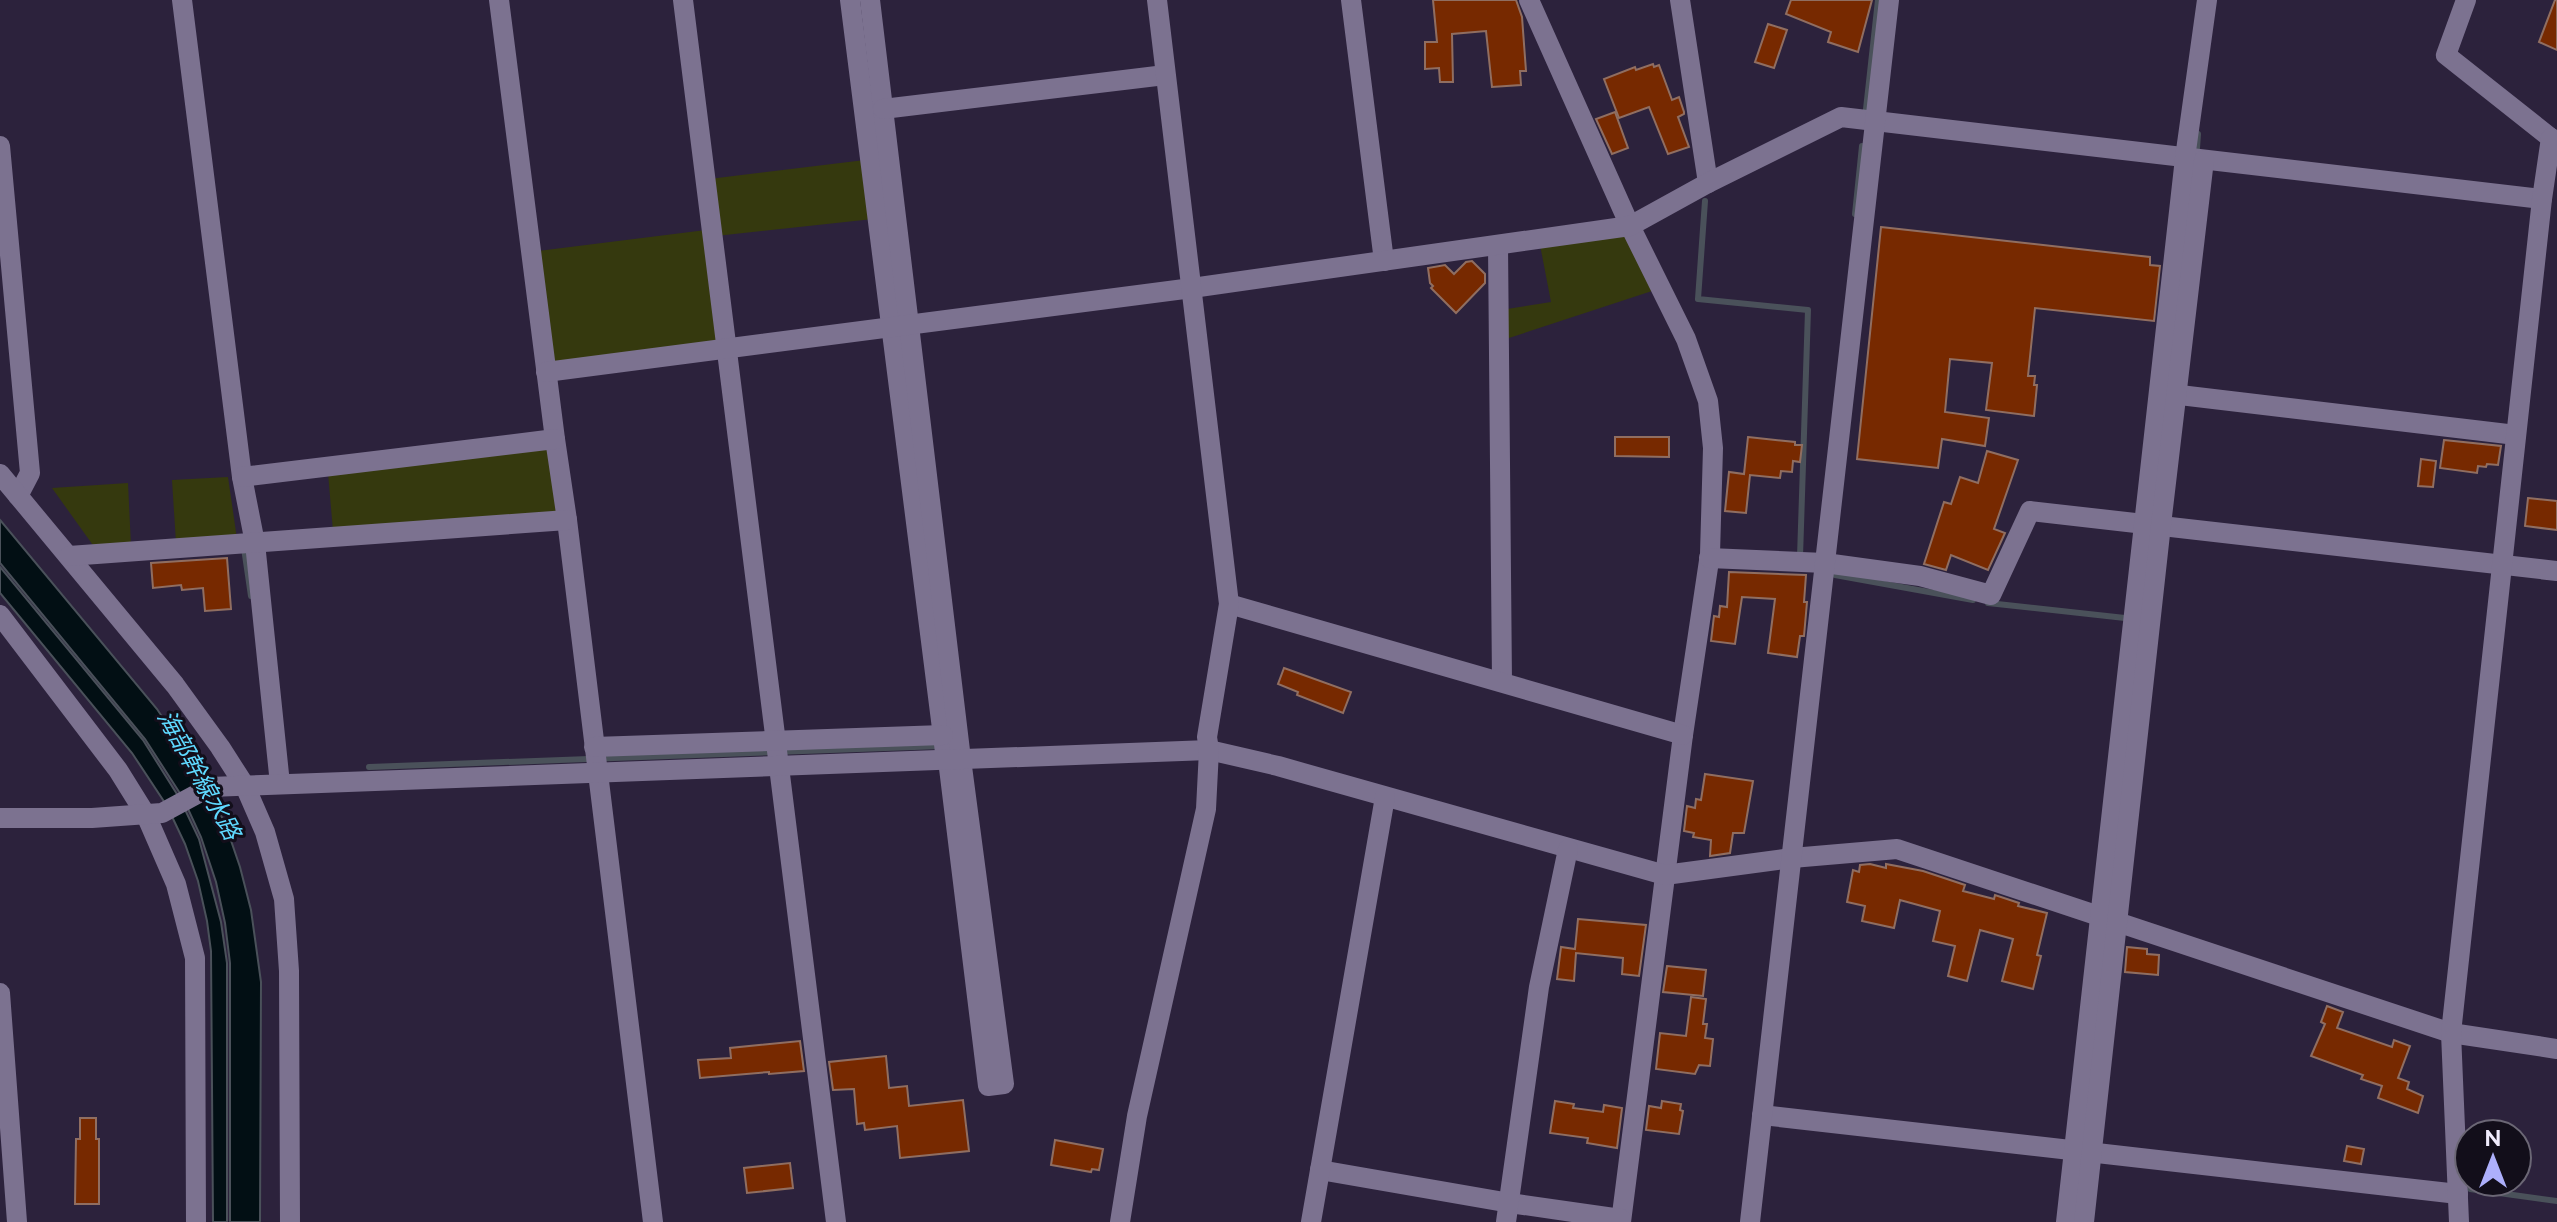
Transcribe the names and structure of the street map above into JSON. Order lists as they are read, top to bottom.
{
  "water": ["海部幹線水路"],
  "north": "top"
}
